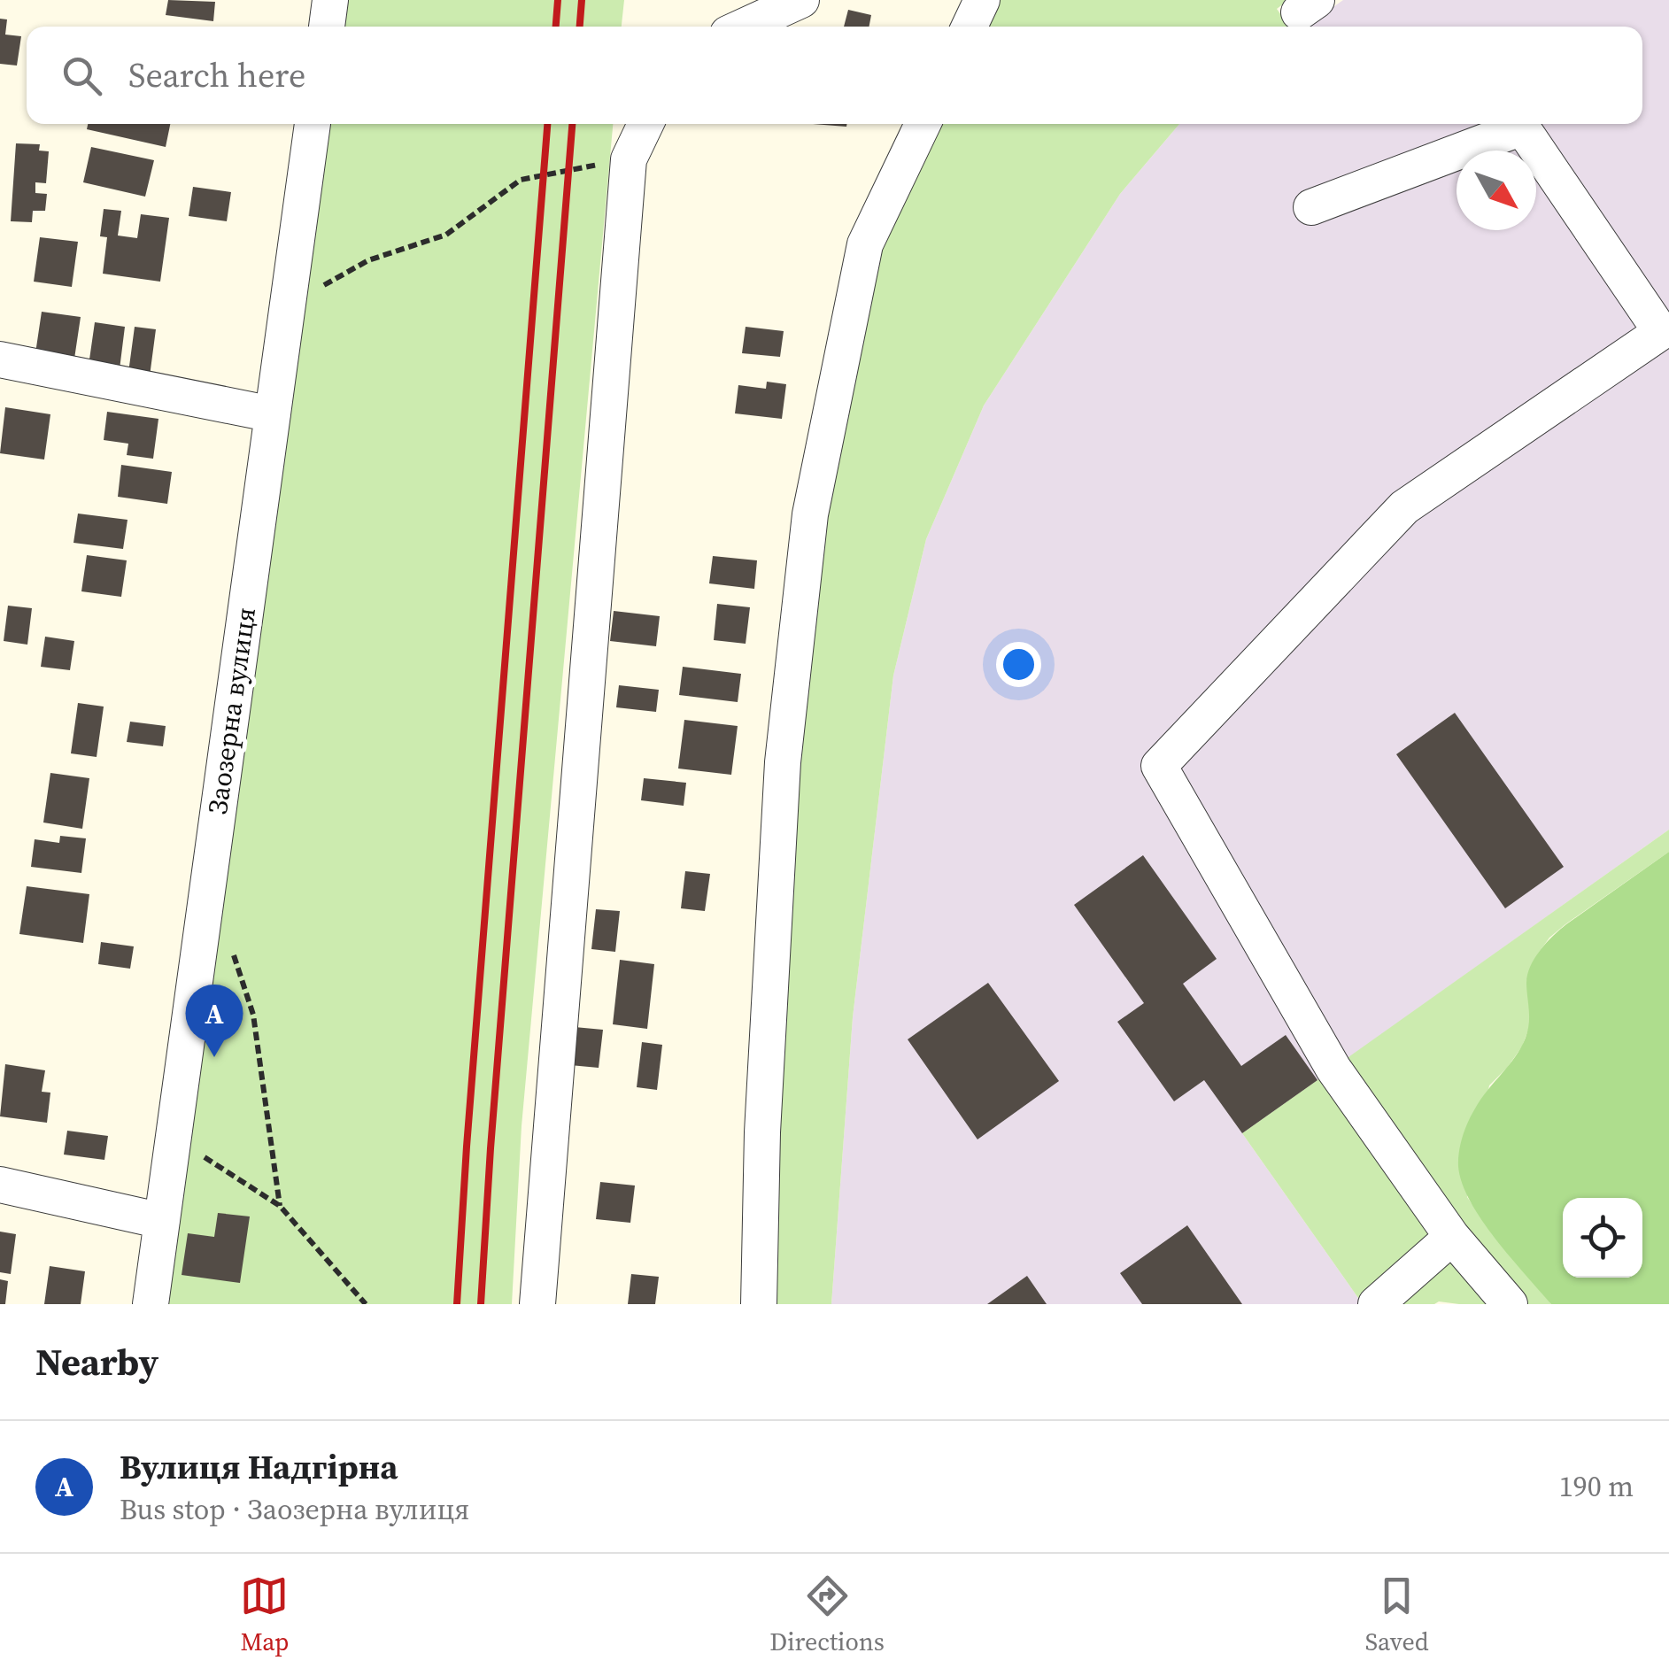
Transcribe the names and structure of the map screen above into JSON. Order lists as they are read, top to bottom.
{
  "streets": {
    "street": ["Заозерна вулиця"]
  },
  "north": "bottom right",
  "page": {
    "search": "Search here",
    "pins": "A",
    "heading": "Nearby",
    "list": [
      {
        "mark": "A",
        "name": "Вулиця Надгірна",
        "note": "Bus stop · Заозерна вулиця",
        "value": "190 m"
      }
    ],
    "nav": ["Map", "Directions", "Saved"]
  }
}
